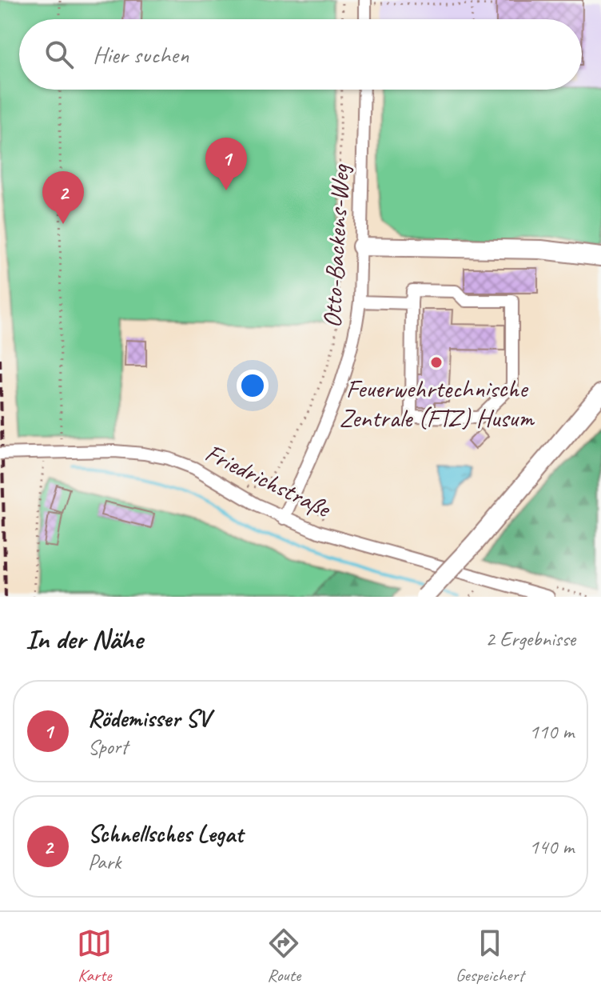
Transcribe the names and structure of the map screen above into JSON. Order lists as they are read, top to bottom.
{
  "streets": {
    "street": ["Otto-Backens-Weg", "Friedrichstraße"]
  },
  "crossings": [
    ["Otto-Backens-Weg", "Friedrichstraße"]
  ],
  "places": ["Feuerwehrtechnische Zentrale (FTZ) Husum"],
  "page": {
    "search": "Hier suchen",
    "pins": ["1", "2"],
    "heading": ["In der Nähe", "2 Ergebnisse"],
    "list": [
      {
        "mark": "1",
        "name": "Rödemisser SV",
        "note": "Sport",
        "value": "110 m"
      },
      {
        "mark": "2",
        "name": "Schnellsches Legat",
        "note": "Park",
        "value": "140 m"
      }
    ],
    "nav": ["Karte", "Route", "Gespeichert"]
  }
}
